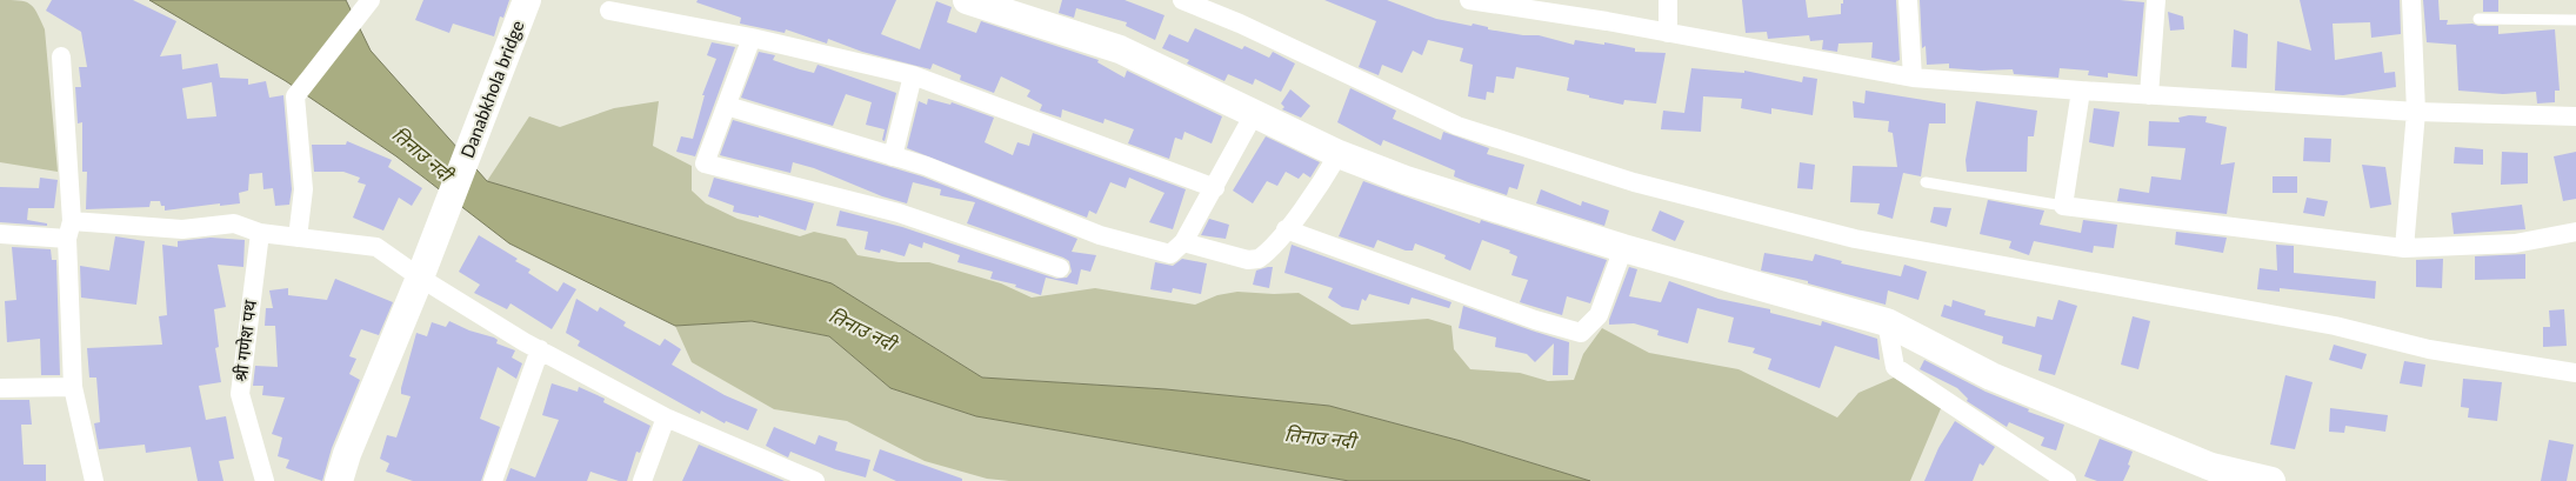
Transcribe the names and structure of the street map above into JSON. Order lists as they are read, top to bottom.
{
  "streets": {
    "main road": ["Danabkhola bridge"],
    "street": ["श्री गणेश पथ"]
  },
  "water": ["तिनाउ नदी"]
}
